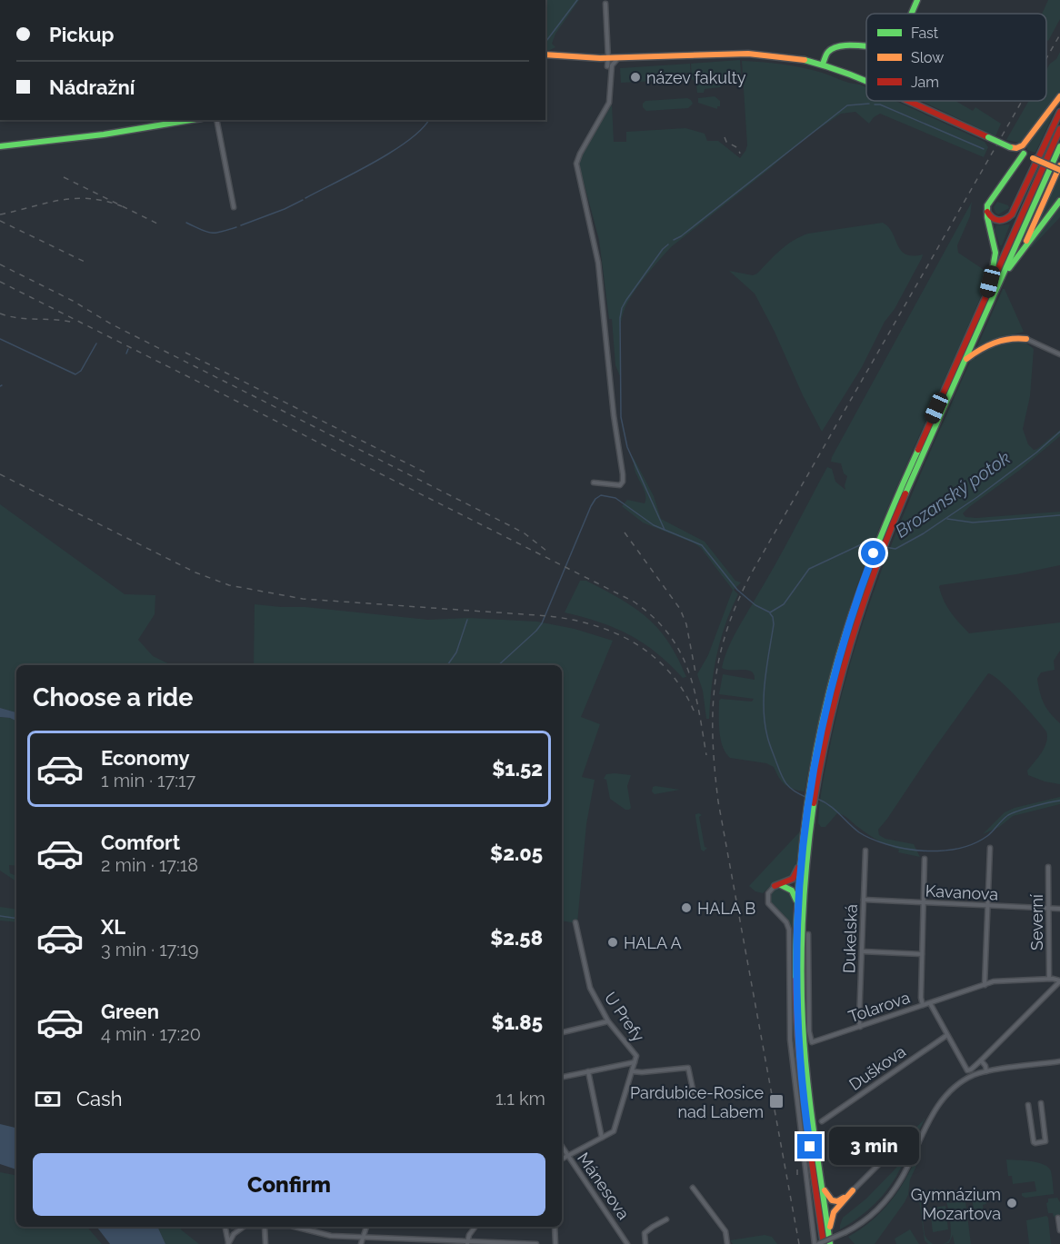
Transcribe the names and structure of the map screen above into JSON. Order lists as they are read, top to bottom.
{
  "streets": {
    "street": [
      "Kavanova",
      "Severní",
      "Dukelská",
      "Tolarova",
      "U Prefy",
      "Duškova",
      "Mánesova"
    ]
  },
  "crossings": [
    ["Kavanova", "Severní"],
    ["Kavanova", "Dukelská"],
    ["Severní", "Tolarova"],
    ["Dukelská", "Tolarova"]
  ],
  "water": ["Brozanský potok"],
  "places": {
    "other": [
      "název fakulty",
      "HALA B",
      "HALA A",
      "Gymnázium Mozartova"
    ],
    "transit": ["Pardubice-Rosice nad Labem"]
  },
  "legend": ["Fast", "Slow", "Jam"],
  "page": {
    "banner": ["Pickup", "Nádražní"],
    "heading": "Choose a ride",
    "list": [
      {
        "name": "Economy",
        "note": "1 min · 17:17",
        "value": "$1.52"
      },
      {
        "name": "Comfort",
        "note": "2 min · 17:18",
        "value": "$2.05"
      },
      {
        "name": "XL",
        "note": "3 min · 17:19",
        "value": "$2.58"
      },
      {
        "name": "Green",
        "note": "4 min · 17:20",
        "value": "$1.85"
      }
    ],
    "pay": ["Cash", "1.1 km"],
    "bubble": "3 min",
    "buttons": "Confirm"
  }
}
